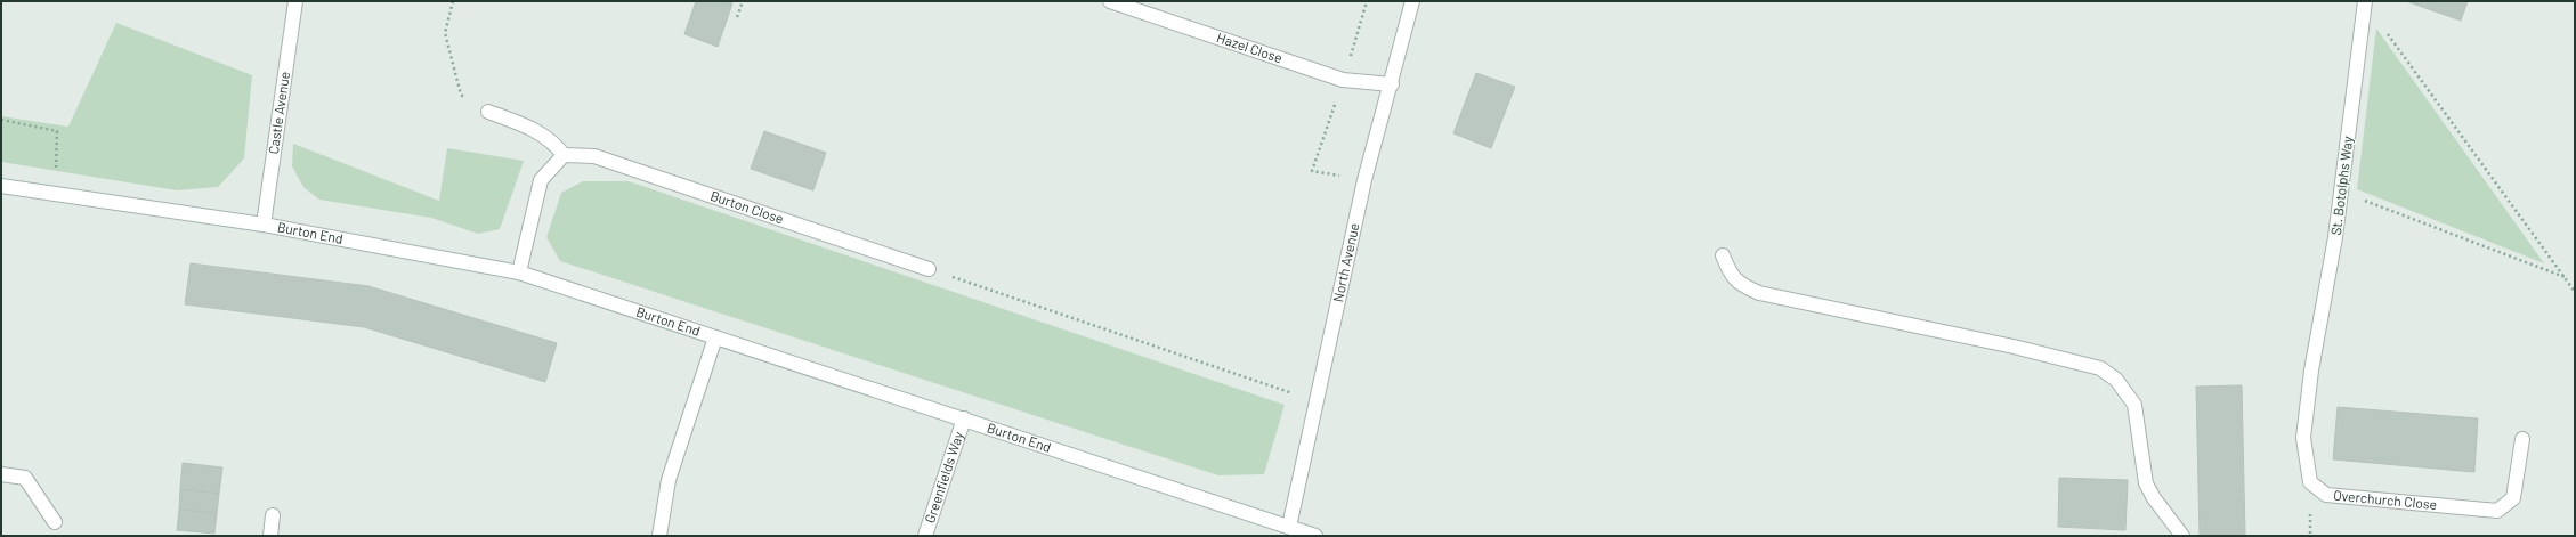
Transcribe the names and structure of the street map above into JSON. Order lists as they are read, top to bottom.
{
  "streets": {
    "street": [
      "Hazel Close",
      "Castle Avenue",
      "St. Botolphs Way",
      "Burton Close",
      "Burton End",
      "North Avenue",
      "Greenfields Way",
      "Overchurch Close"
    ]
  },
  "crossings": [
    ["Hazel Close", "North Avenue"],
    ["Castle Avenue", "Burton End"],
    ["St. Botolphs Way", "Overchurch Close"],
    ["Burton End", "North Avenue"],
    ["Burton End", "Greenfields Way"]
  ]
}
